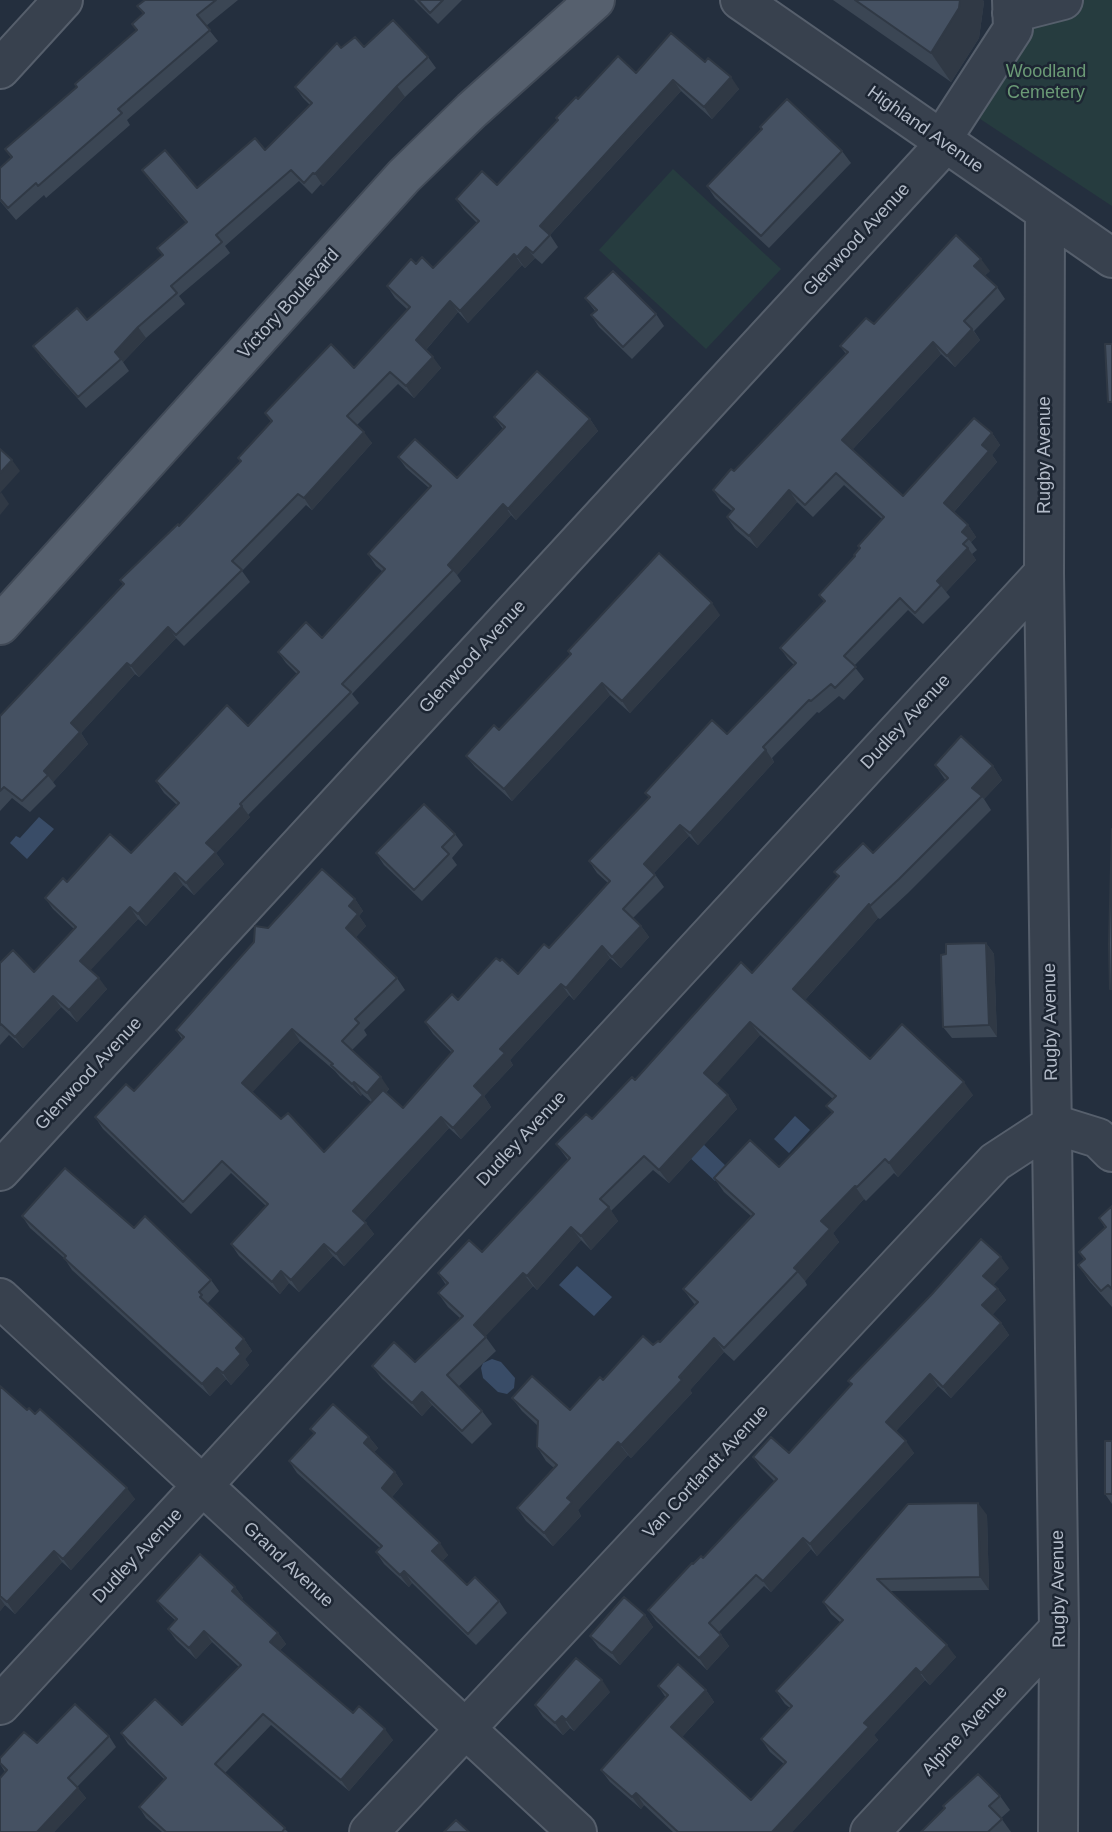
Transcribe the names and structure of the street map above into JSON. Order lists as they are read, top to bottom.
{
  "streets": {
    "main road": ["Victory Boulevard"],
    "street": [
      "Highland Avenue",
      "Glenwood Avenue",
      "Rugby Avenue",
      "Dudley Avenue",
      "Van Cortlandt Avenue",
      "Grand Avenue",
      "Alpine Avenue"
    ]
  },
  "crossings": [
    ["Highland Avenue", "Glenwood Avenue"],
    ["Highland Avenue", "Rugby Avenue"],
    ["Rugby Avenue", "Dudley Avenue"],
    ["Rugby Avenue", "Van Cortlandt Avenue"],
    ["Rugby Avenue", "Alpine Avenue"],
    ["Dudley Avenue", "Grand Avenue"],
    ["Van Cortlandt Avenue", "Grand Avenue"]
  ],
  "parks": ["Woodland Cemetery"]
}
